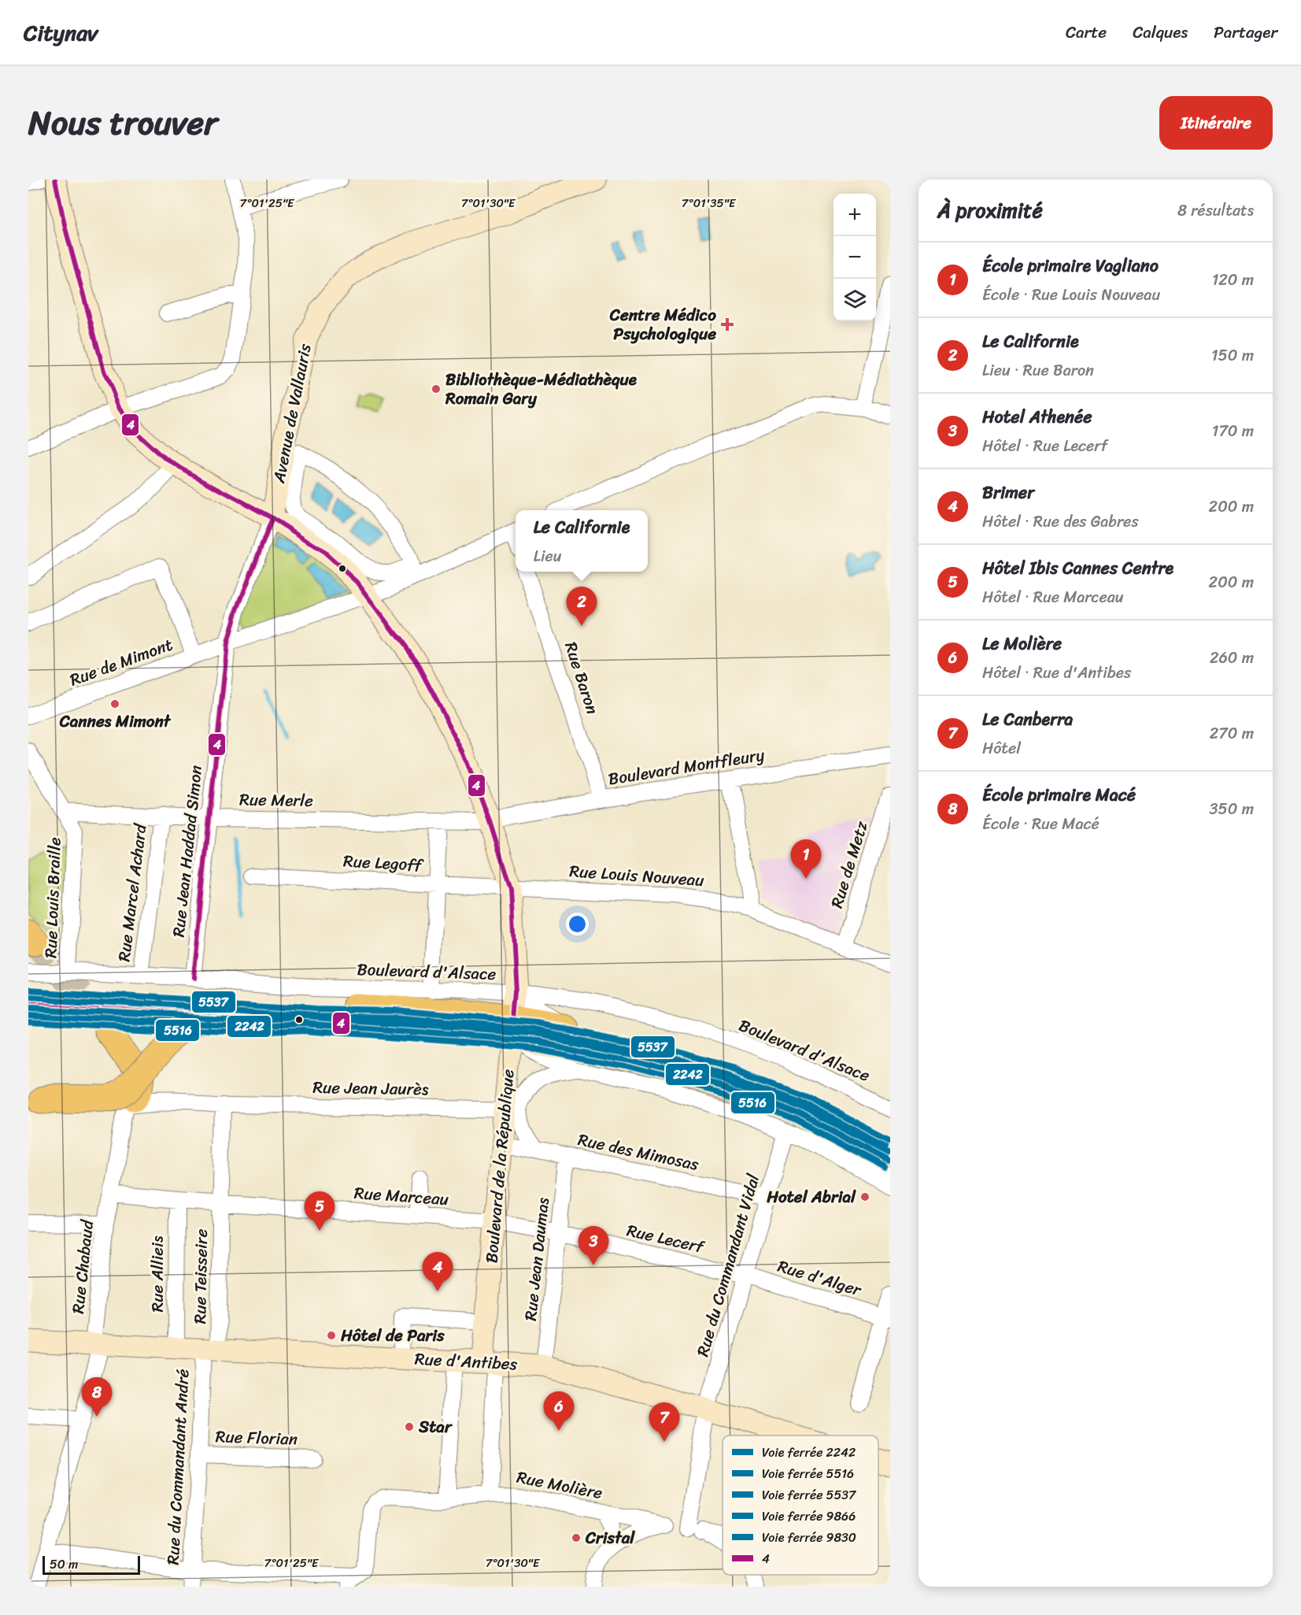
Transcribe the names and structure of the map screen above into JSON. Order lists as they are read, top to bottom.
{
  "streets": {
    "street": [
      "Avenue de Vallauris",
      "Rue de Mimont",
      "Rue Baron",
      "Boulevard Montfleury",
      "Rue Merle",
      "Rue Jean Haddad Simon",
      "Rue Legoff",
      "Rue de Metz",
      "Rue Louis Nouveau",
      "Rue Marcel Achard",
      "Rue Louis Braille",
      "Boulevard d'Alsace",
      "Rue Jean Jaurès",
      "Rue des Mimosas",
      "Boulevard de la République",
      "Rue Marceau",
      "Rue Lecerf",
      "Rue Jean Daumas",
      "Rue du Commandant Vidal",
      "Rue Chabaud",
      "Rue Allieis",
      "Rue Teisseire",
      "Rue d'Alger",
      "Rue d'Antibes",
      "Rue Florian",
      "Rue du Commandant André",
      "Rue Molière"
    ]
  },
  "crossings": [
    ["Avenue de Vallauris", "Rue Jean Haddad Simon"],
    ["Avenue de Vallauris", "Boulevard de la République"],
    ["Rue de Mimont", "Rue Jean Haddad Simon"],
    ["Rue de Mimont", "Boulevard de la République"],
    ["Rue Baron", "Boulevard Montfleury"],
    ["Boulevard Montfleury", "Rue Merle"],
    ["Boulevard Montfleury", "Boulevard de la République"],
    ["Rue Merle", "Rue Jean Haddad Simon"],
    ["Rue Merle", "Rue Marcel Achard"],
    ["Rue Merle", "Rue Louis Braille"],
    ["Rue Merle", "Boulevard de la République"],
    ["Rue Jean Haddad Simon", "Boulevard d'Alsace"],
    ["Rue Jean Haddad Simon", "Boulevard de la République"],
    ["Rue Legoff", "Rue Louis Nouveau"],
    ["Rue Legoff", "Boulevard de la République"],
    ["Rue de Metz", "Rue Louis Nouveau"],
    ["Rue Louis Nouveau", "Boulevard de la République"],
    ["Rue Marcel Achard", "Boulevard d'Alsace"],
    ["Rue Louis Braille", "Boulevard d'Alsace"],
    ["Boulevard d'Alsace", "Boulevard de la République"],
    ["Rue Jean Jaurès", "Boulevard de la République"],
    ["Rue Jean Jaurès", "Rue Chabaud"],
    ["Rue Jean Jaurès", "Rue Teisseire"],
    ["Rue des Mimosas", "Boulevard de la République"],
    ["Rue des Mimosas", "Rue Jean Daumas"],
    ["Rue des Mimosas", "Rue du Commandant Vidal"],
    ["Boulevard de la République", "Rue Marceau"],
    ["Boulevard de la République", "Rue Lecerf"],
    ["Boulevard de la République", "Rue d'Antibes"],
    ["Rue Marceau", "Rue Lecerf"],
    ["Rue Marceau", "Rue Chabaud"],
    ["Rue Marceau", "Rue Allieis"],
    ["Rue Marceau", "Rue Teisseire"],
    ["Rue Lecerf", "Rue Jean Daumas"],
    ["Rue Lecerf", "Rue du Commandant Vidal"],
    ["Rue Lecerf", "Rue d'Alger"],
    ["Rue Jean Daumas", "Rue d'Antibes"],
    ["Rue du Commandant Vidal", "Rue d'Alger"],
    ["Rue du Commandant Vidal", "Rue d'Antibes"],
    ["Rue du Commandant Vidal", "Rue Molière"],
    ["Rue Chabaud", "Rue d'Antibes"],
    ["Rue Allieis", "Rue d'Antibes"],
    ["Rue Teisseire", "Rue d'Antibes"],
    ["Rue Teisseire", "Rue du Commandant André"],
    ["Rue d'Antibes", "Rue du Commandant André"],
    ["Rue Florian", "Rue du Commandant André"]
  ],
  "places": {
    "health": ["Centre Médico Psychologique"],
    "other": [
      "Bibliothèque-Médiathèque Romain Gary",
      "Cannes Mimont",
      "Hotel Abrial",
      "Hôtel de Paris",
      "Star",
      "Cristal"
    ]
  },
  "lines": [
    "transit line 4",
    "rail line 5537",
    "rail line 9830",
    "rail line 9866",
    "rail line 2242",
    "rail line 5516"
  ],
  "legend": [
    "Voie ferrée 2242",
    "Voie ferrée 5516",
    "Voie ferrée 5537",
    "Voie ferrée 9866",
    "Voie ferrée 9830",
    "4"
  ],
  "scale_bar": "50 m",
  "page": {
    "header": "Citynav",
    "nav": ["Carte", "Calques", "Partager"],
    "title": "Nous trouver",
    "buttons": "Itinéraire",
    "heading": ["À proximité", "8 résultats"],
    "map_buttons": ["+", "−"],
    "list": [
      {
        "mark": "1",
        "name": "École primaire Vagliano",
        "note": "École · Rue Louis Nouveau",
        "value": "120 m"
      },
      {
        "mark": "2",
        "name": "Le Californie",
        "note": "Lieu · Rue Baron",
        "value": "150 m"
      },
      {
        "mark": "3",
        "name": "Hotel Athenée",
        "note": "Hôtel · Rue Lecerf",
        "value": "170 m"
      },
      {
        "mark": "4",
        "name": "Brimer",
        "note": "Hôtel · Rue des Gabres",
        "value": "200 m"
      },
      {
        "mark": "5",
        "name": "Hôtel Ibis Cannes Centre",
        "note": "Hôtel · Rue Marceau",
        "value": "200 m"
      },
      {
        "mark": "6",
        "name": "Le Molière",
        "note": "Hôtel · Rue d'Antibes",
        "value": "260 m"
      },
      {
        "mark": "7",
        "name": "Le Canberra",
        "note": "Hôtel",
        "value": "270 m"
      },
      {
        "mark": "8",
        "name": "École primaire Macé",
        "note": "École · Rue Macé",
        "value": "350 m"
      }
    ],
    "popup": ["Le Californie", "Lieu"],
    "pins": [
      "2",
      "1",
      "5",
      "3",
      "4",
      "8",
      "6",
      "7"
    ],
    "scale": "50 m"
  },
  "coordinates": ["7°01'25\"E", "7°01'30\"E", "7°01'35\"E"]
}
